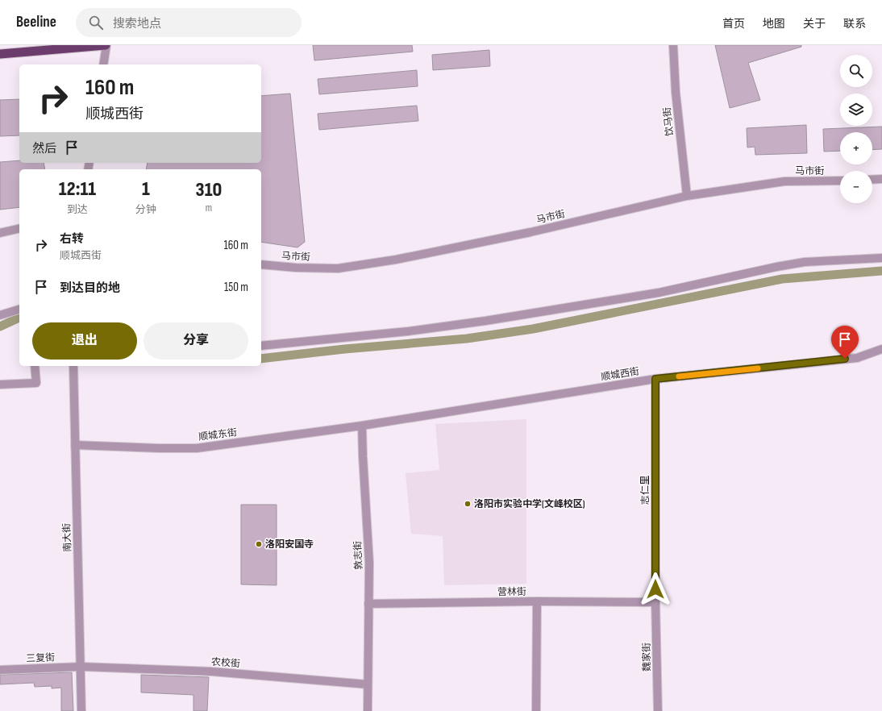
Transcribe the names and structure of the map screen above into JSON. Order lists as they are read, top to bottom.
{
  "streets": {
    "street": [
      "饮马街",
      "马市街",
      "顺城西街",
      "顺城东街",
      "志仁里",
      "南大街",
      "敦志街",
      "营林街",
      "魏家街",
      "三复街",
      "农校街"
    ]
  },
  "crossings": [
    ["饮马街", "马市街"],
    ["顺城西街", "顺城东街"],
    ["顺城西街", "志仁里"],
    ["顺城西街", "敦志街"],
    ["顺城东街", "南大街"],
    ["顺城东街", "敦志街"],
    ["志仁里", "营林街"],
    ["志仁里", "魏家街"],
    ["南大街", "三复街"],
    ["南大街", "农校街"],
    ["敦志街", "营林街"],
    ["敦志街", "农校街"],
    ["营林街", "魏家街"],
    ["三复街", "农校街"]
  ],
  "places": ["洛阳市实验中学(文峰校区)", "洛阳安国寺"],
  "page": {
    "header": "Beeline",
    "search": "搜索地点",
    "nav": [
      "首页",
      "地图",
      "关于",
      "联系"
    ],
    "map_buttons": ["+", "−"],
    "turn": ["160 m", "顺城西街"],
    "then": "然后",
    "eta": [
      "12:11",
      "到达",
      "1",
      "分钟",
      "310",
      "m"
    ],
    "list": [
      {
        "name": "右转",
        "note": "顺城西街",
        "value": "160 m"
      },
      {
        "name": "到达目的地",
        "value": "150 m"
      }
    ],
    "buttons": ["退出", "分享"]
  }
}
